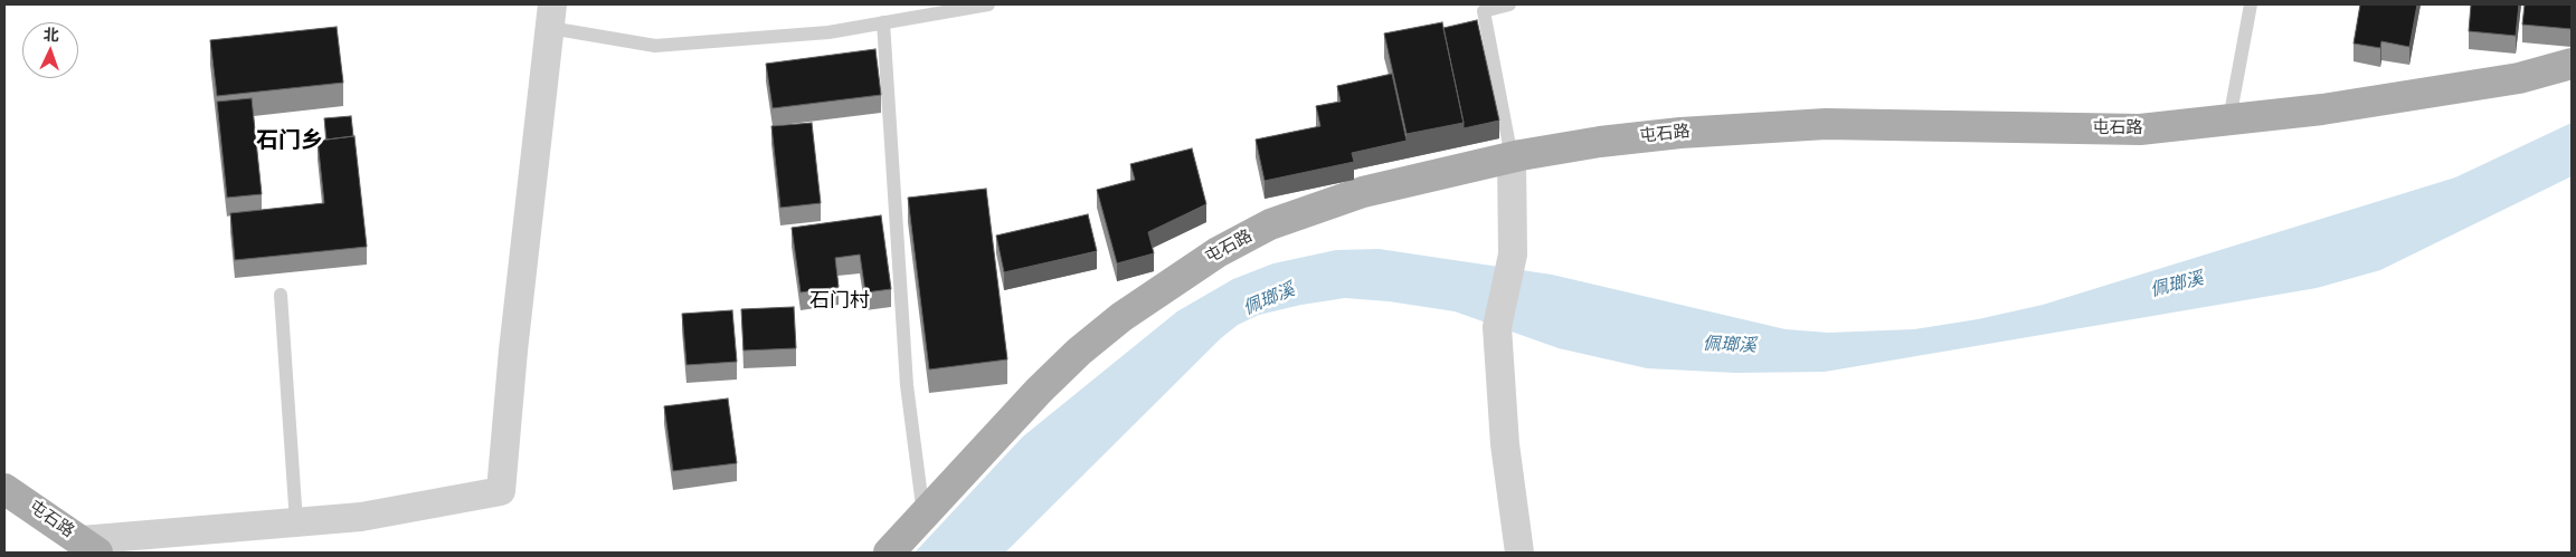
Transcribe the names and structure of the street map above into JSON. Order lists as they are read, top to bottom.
{
  "streets": {
    "main road": ["屯石路"]
  },
  "districts": ["石门乡", "石门村"],
  "water": ["佩瑯溪"],
  "north": "top"
}
